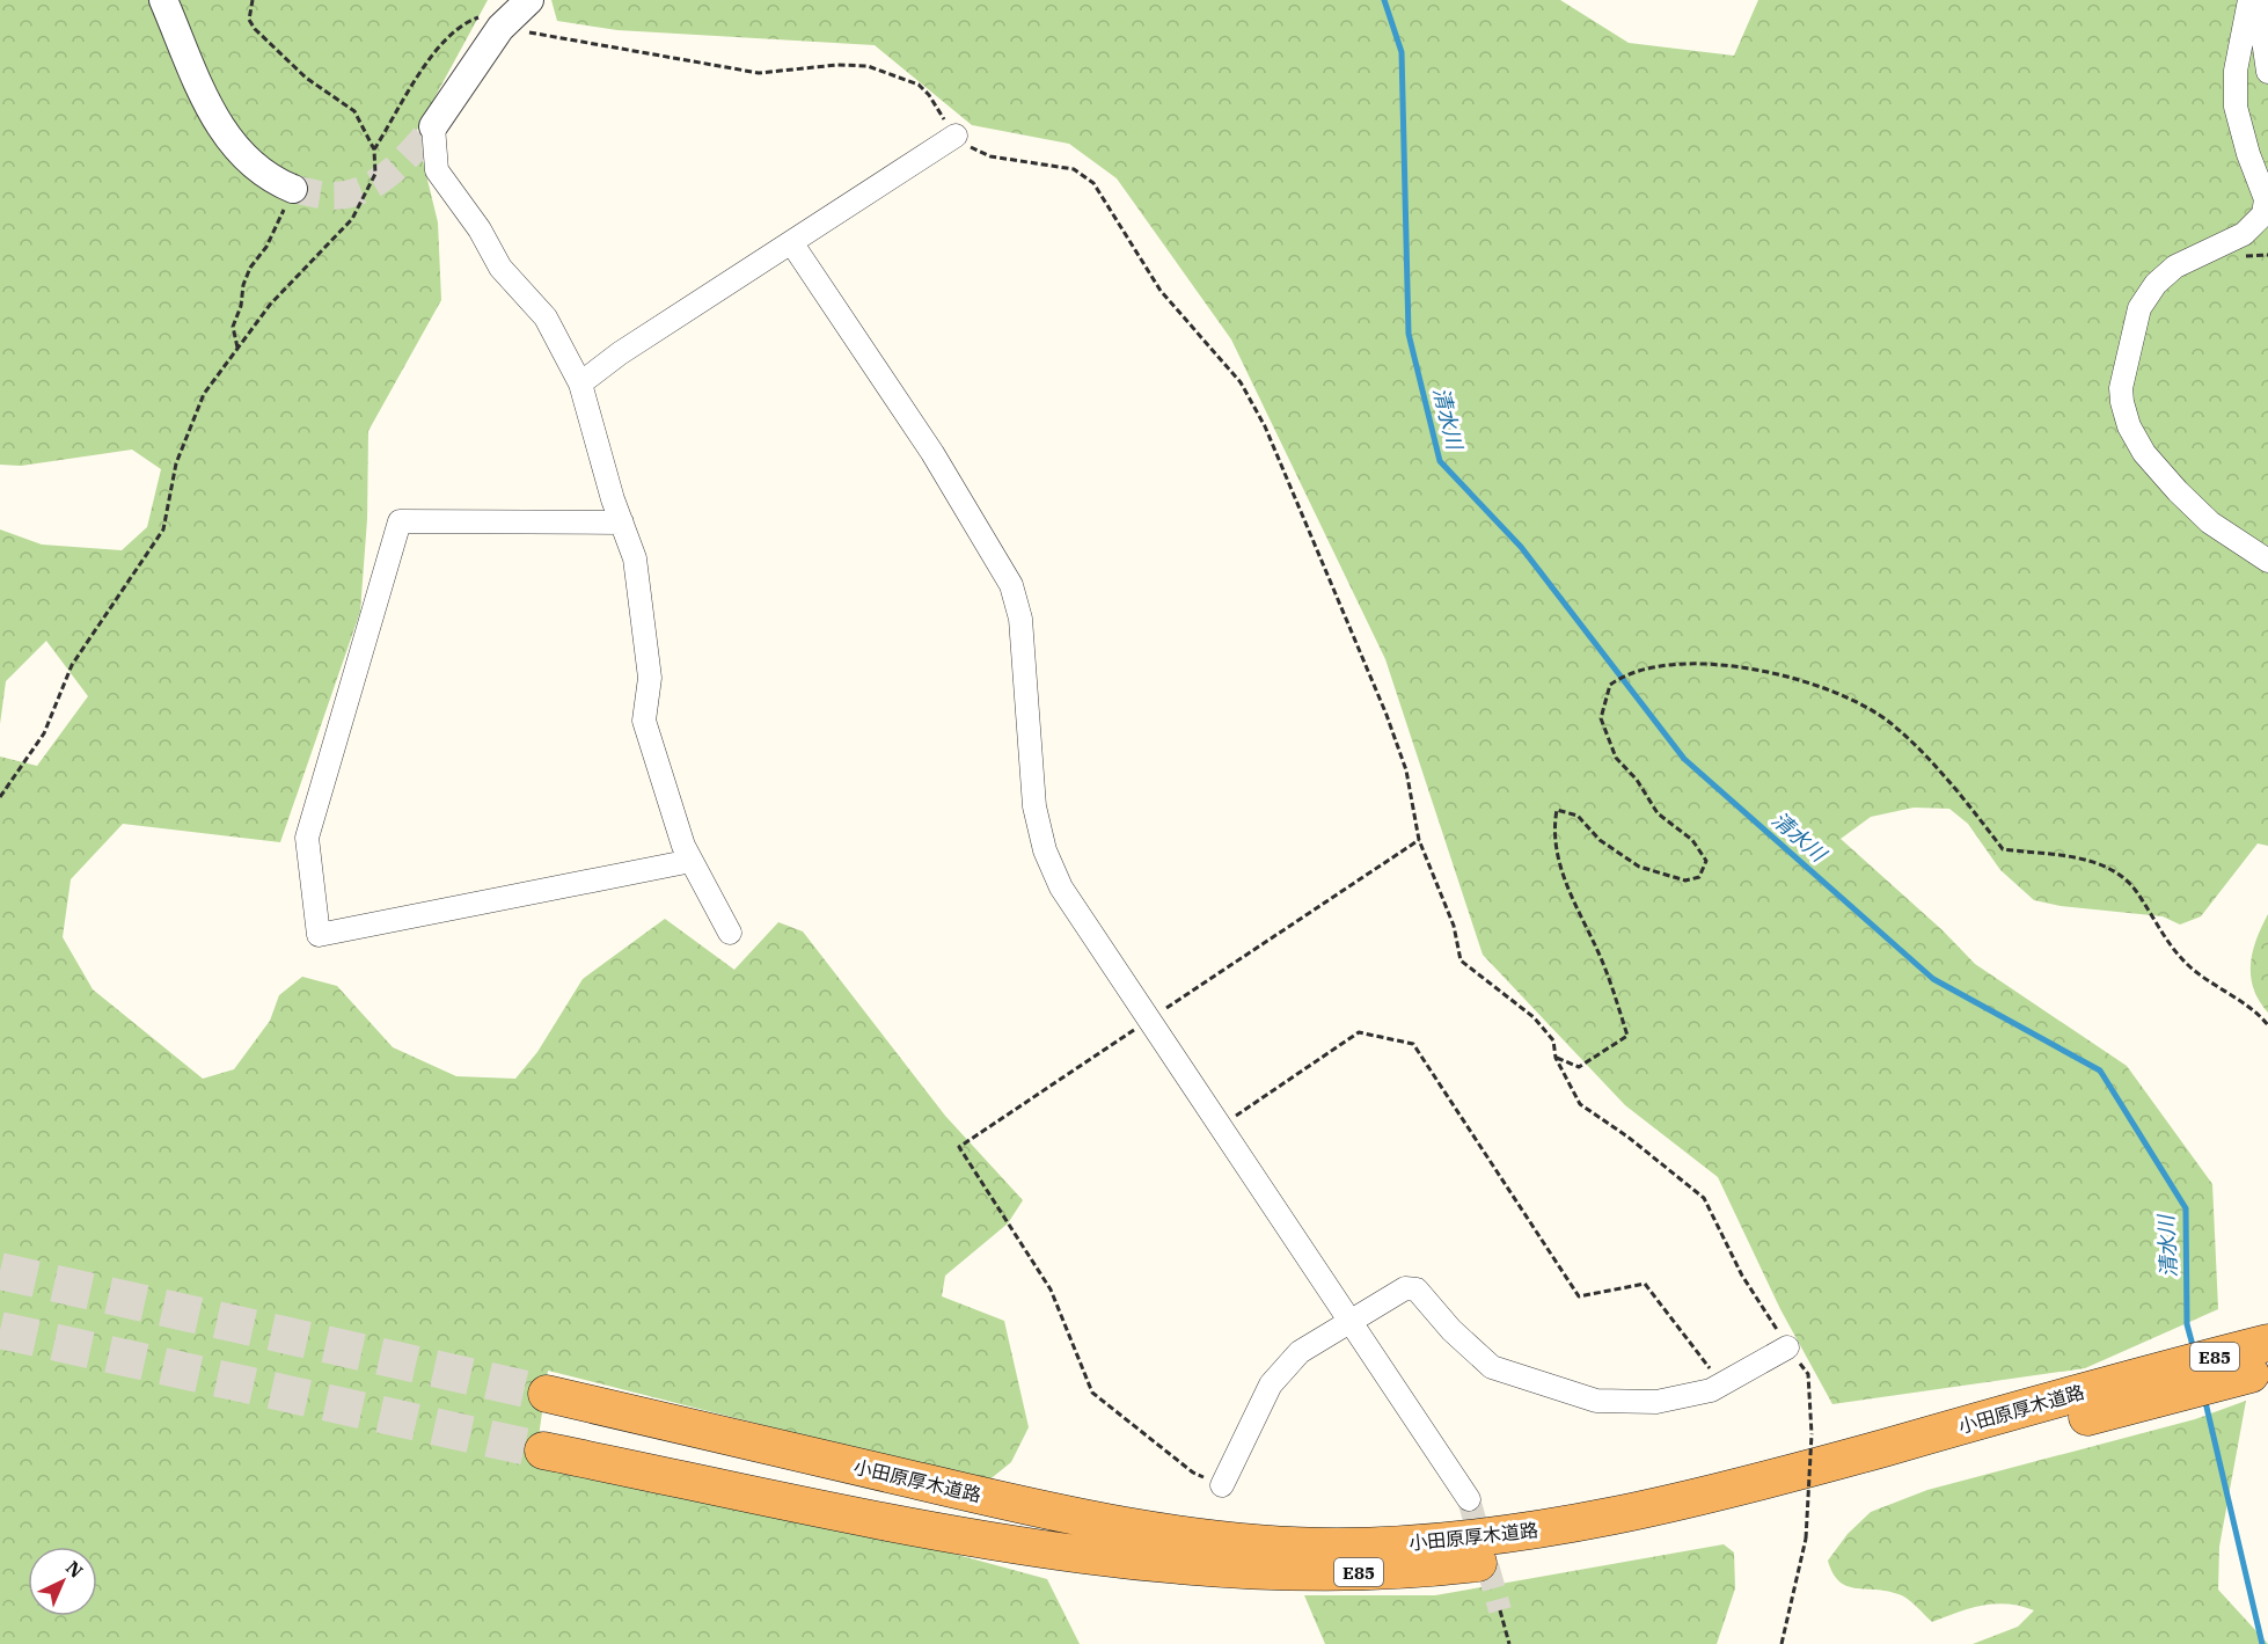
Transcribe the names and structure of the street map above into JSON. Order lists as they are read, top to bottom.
{
  "streets": {
    "highway": ["E85", "小田原厚木道路"]
  },
  "water": ["清水川"],
  "north": "top right"
}
